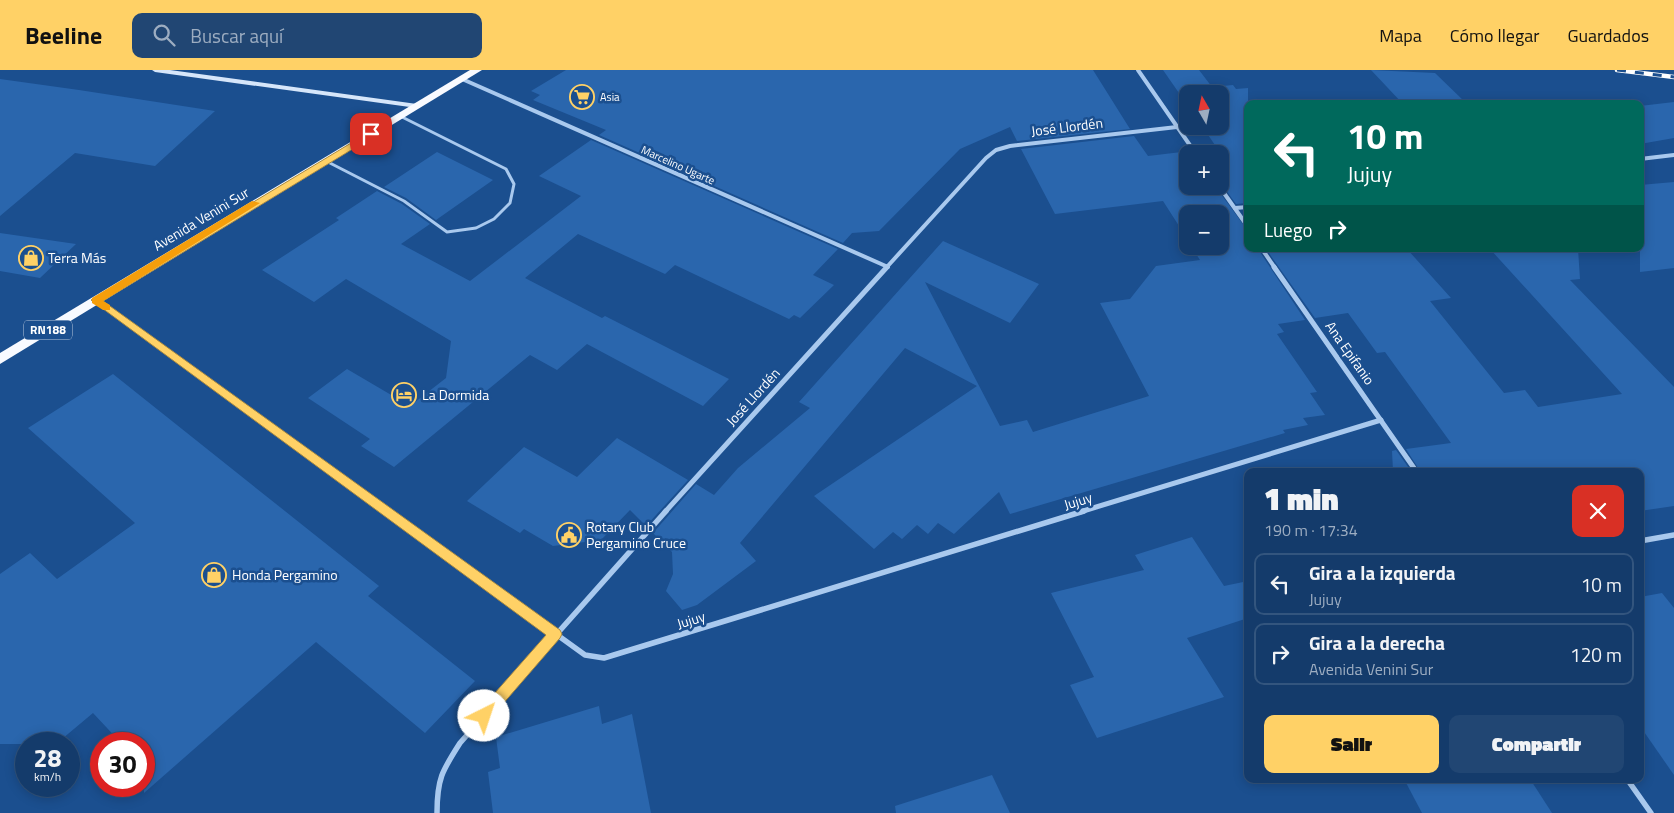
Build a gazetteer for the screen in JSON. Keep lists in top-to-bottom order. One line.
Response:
{"streets":{"highway":["Avenida Venini Sur","RN188"],"street":["José Llordén","Marcelino Ugarte","Ana Epifanio","Jujuy"]},"crossings":[["José Llordén","Marcelino Ugarte"],["José Llordén","Jujuy"],["Marcelino Ugarte","RN188"],["Avenida Venini Sur","RN188"],["Avenida Venini Sur","Jujuy"],["Ana Epifanio","Jujuy"]],"places":{"supermarket":["Asia"],"shop":["Terra Más","Honda Pergamino"],"hotel":["La Dormida"],"public building":["Rotary Club Pergamino Cruce"]},"north":"top","page":{"header":"Beeline","search":"Buscar aquí","nav":["Mapa","Cómo llegar","Guardados"],"map_buttons":["+","−"],"turn":["10 m","Jujuy"],"then":"Luego","heading":["1 min","190 m · 17:34"],"list":[{"name":"Gira a la izquierda","note":"Jujuy","value":"10 m"},{"name":"Gira a la derecha","note":"Avenida Venini Sur","value":"120 m"}],"buttons":["Salir","Compartir"],"speed":"28 km/h","limit":"30"}}
